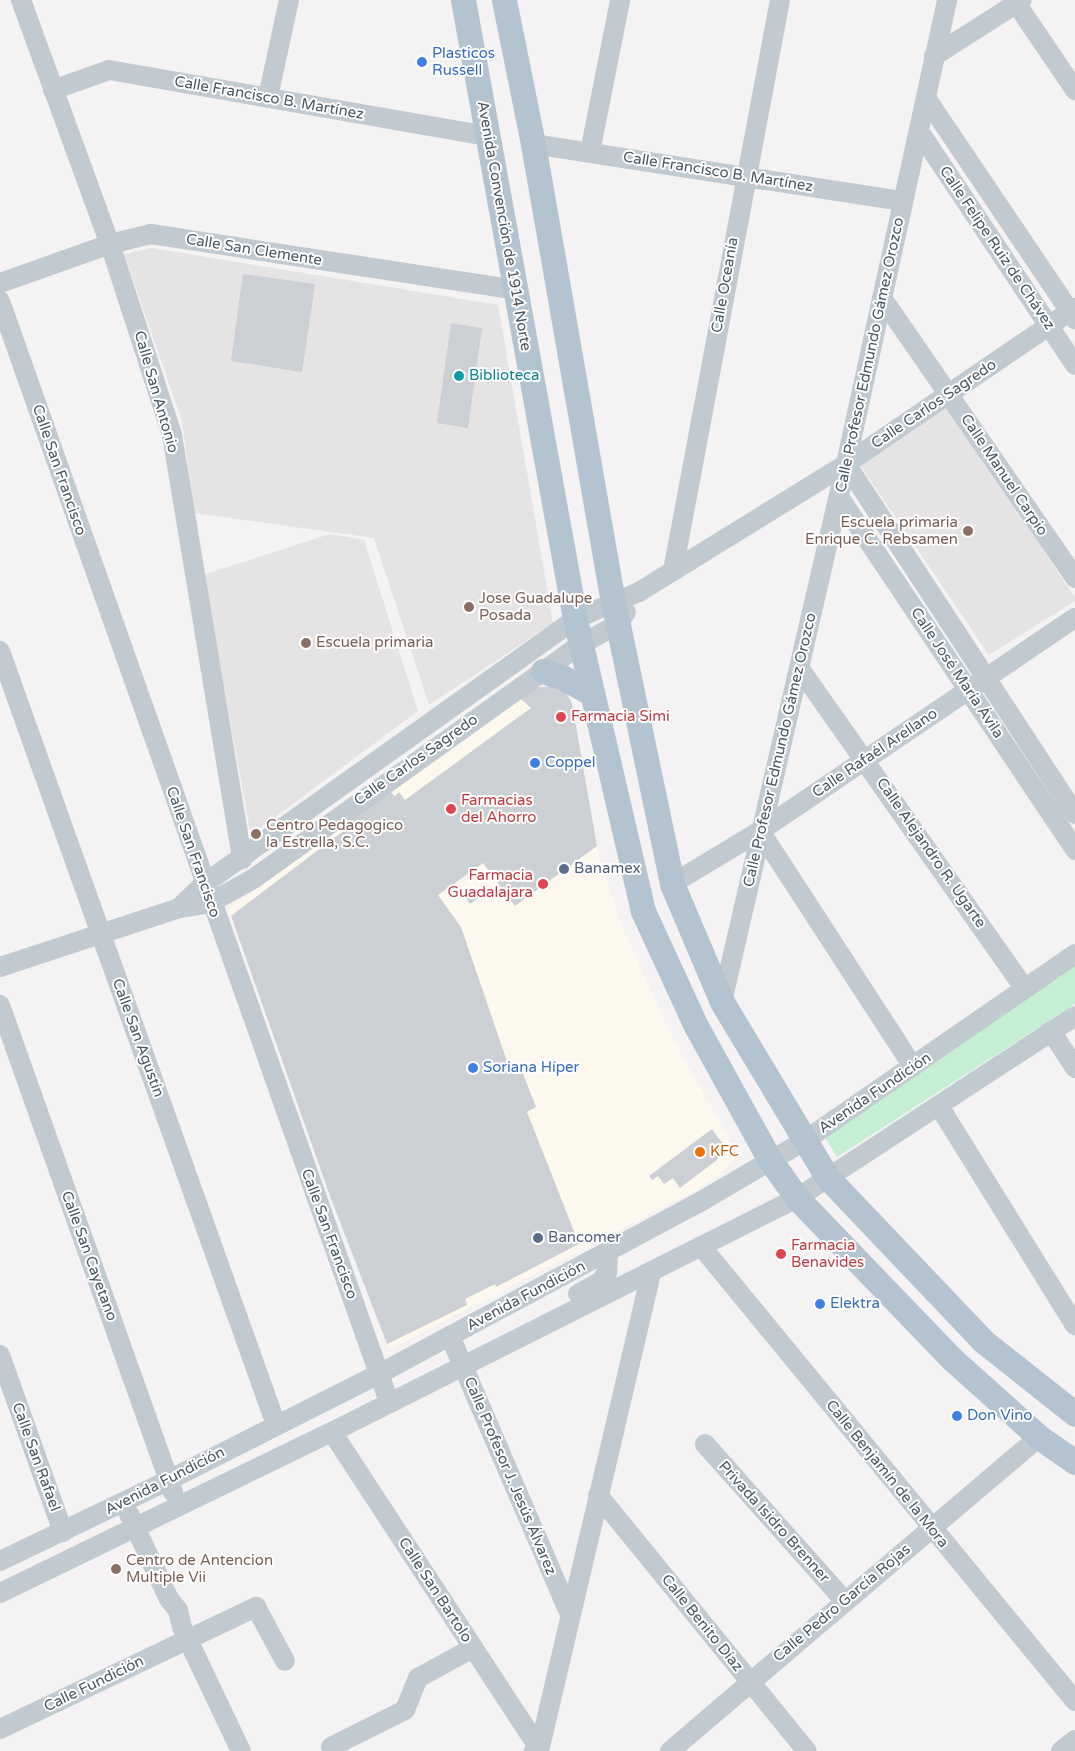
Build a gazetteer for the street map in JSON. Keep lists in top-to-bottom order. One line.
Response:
{"streets":{"main road":["Avenida Convención de 1914 Norte"],"street":["Calle Francisco B. Martínez","Calle Felipe Ruiz de Chávez","Calle San Clemente","Calle Oceanía","Calle Profesor Edmundo Gámez Orozco","Calle San Antonio","Calle Carlos Sagredo","Calle San Francisco","Calle Manuel Carpio","Calle José María Ávila","Calle Rafaél Arellano","Calle Alejandro R. Ugarte","Calle San Agustín","Avenida Fundición","Calle San Cayetano","Calle San Rafael","Calle Benjamín de la Mora","Calle Profesor J. Jesús Álvarez","Privada Isidro Brenner","Calle San Bartolo","Calle Pedro García Rojas","Calle Benito Díaz","Calle Fundición"]},"crossings":[["Calle Francisco B. Martínez","Avenida Convención de 1914 Norte"],["Calle Francisco B. Martínez","Calle Oceanía"],["Calle Francisco B. Martínez","Calle Profesor Edmundo Gámez Orozco"],["Calle Francisco B. Martínez","Calle San Antonio"],["Avenida Convención de 1914 Norte","Calle San Clemente"],["Avenida Convención de 1914 Norte","Calle Carlos Sagredo"],["Avenida Convención de 1914 Norte","Avenida Fundición"],["Avenida Convención de 1914 Norte","Calle Pedro García Rojas"],["Calle Felipe Ruiz de Chávez","Calle Profesor Edmundo Gámez Orozco"],["Calle Felipe Ruiz de Chávez","Calle Carlos Sagredo"],["Calle San Clemente","Calle San Antonio"],["Calle Oceanía","Calle Carlos Sagredo"],["Calle Profesor Edmundo Gámez Orozco","Calle Carlos Sagredo"],["Calle Profesor Edmundo Gámez Orozco","Calle Manuel Carpio"],["Calle Profesor Edmundo Gámez Orozco","Calle José María Ávila"],["Calle Profesor Edmundo Gámez Orozco","Calle Rafaél Arellano"],["Calle Profesor Edmundo Gámez Orozco","Calle Alejandro R. Ugarte"],["Calle San Antonio","Calle Carlos Sagredo"],["Calle Carlos Sagredo","Calle San Francisco"],["Calle Carlos Sagredo","Calle Manuel Carpio"],["Calle Carlos Sagredo","Calle José María Ávila"],["Calle Carlos Sagredo","Calle San Agustín"],["Calle San Francisco","Avenida Fundición"],["Calle José María Ávila","Calle Rafaél Arellano"],["Calle Rafaél Arellano","Calle Alejandro R. Ugarte"],["Calle Alejandro R. Ugarte","Avenida Fundición"],["Calle San Agustín","Avenida Fundición"],["Avenida Fundición","Calle San Cayetano"],["Avenida Fundición","Calle San Rafael"],["Avenida Fundición","Calle Benjamín de la Mora"],["Avenida Fundición","Calle Profesor J. Jesús Álvarez"],["Avenida Fundición","Calle San Bartolo"],["Calle Benjamín de la Mora","Calle Pedro García Rojas"],["Privada Isidro Brenner","Calle Pedro García Rojas"],["Calle Pedro García Rojas","Calle Benito Díaz"]],"places":["Plasticos Russell","Biblioteca","Escuela primaria Enrique C. Rebsamen","Jose Guadalupe Posada","Escuela primaria","Farmacia Simi","Coppel","Farmacias del Ahorro","Centro Pedagogico la Estrella, S.C.","Banamex","Farmacia Guadalajara","Soriana Híper","KFC","Bancomer","Farmacia Benavides","Elektra","Don Vino","Centro de Antencion Multiple Vii"]}
